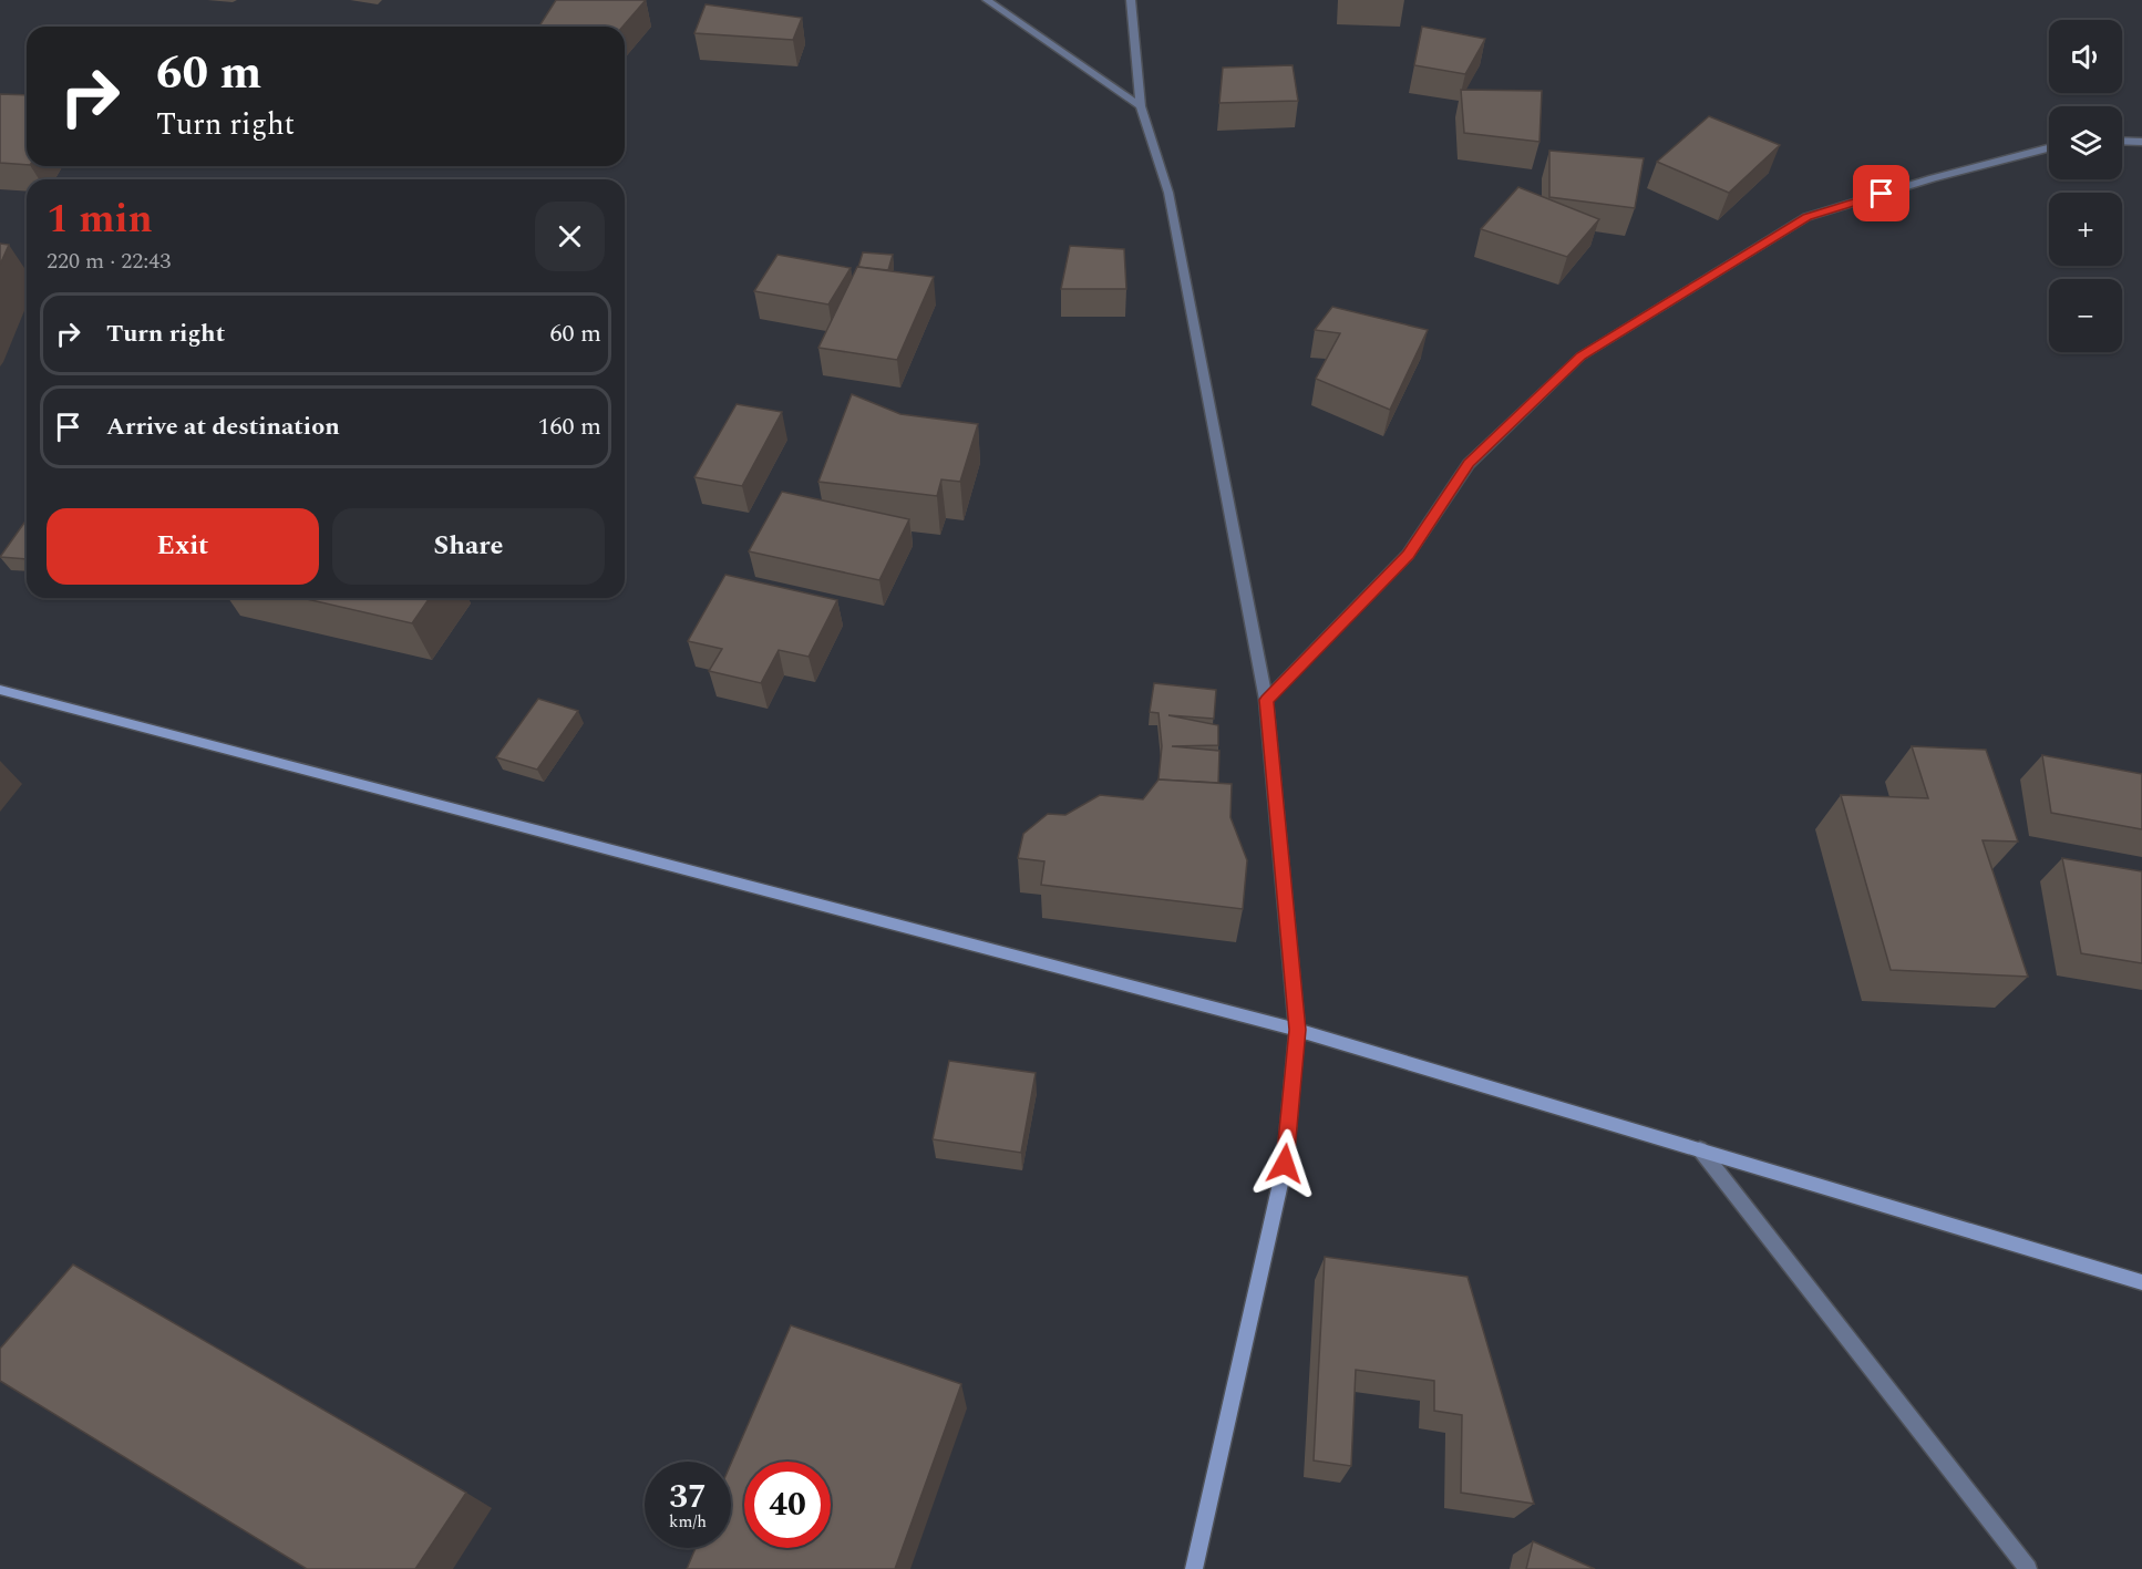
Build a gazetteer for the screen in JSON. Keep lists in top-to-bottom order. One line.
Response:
{"page":{"map_buttons":["+","−"],"turn":["60 m","Turn right"],"heading":["1 min","220 m · 22:43"],"list":[{"name":"Turn right","value":"60 m"},{"name":"Arrive at destination","value":"160 m"}],"buttons":["Exit","Share"],"speed":"37 km/h","limit":"40"}}
